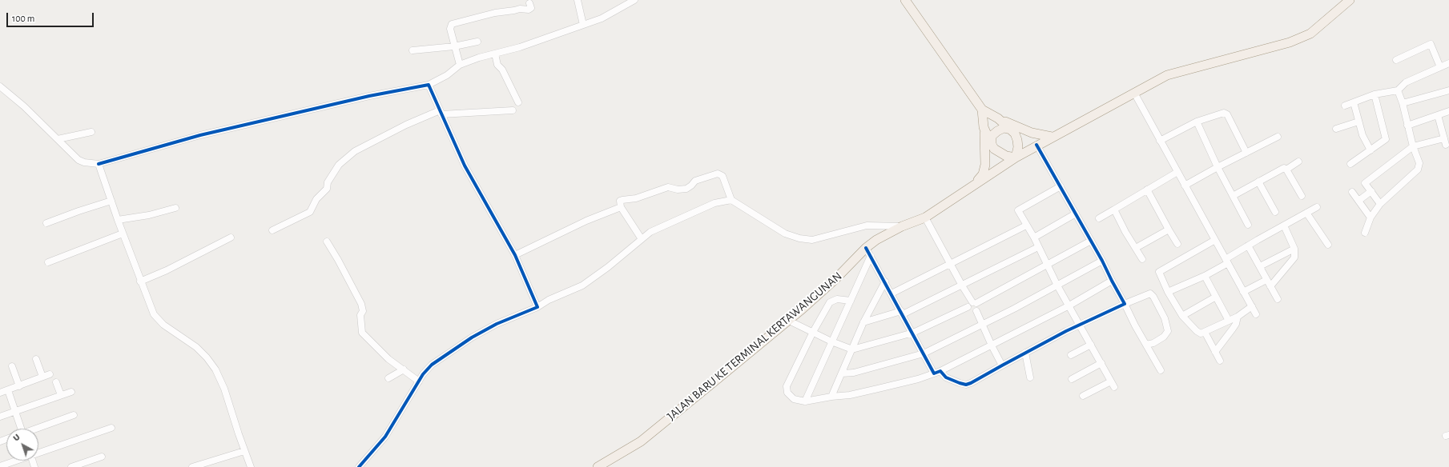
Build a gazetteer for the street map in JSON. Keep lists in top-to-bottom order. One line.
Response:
{"streets":{"main road":["JALAN BARU KE TERMINAL KERTAWANGUNAN"]},"scale_bar":"100 m","north":"top left"}
